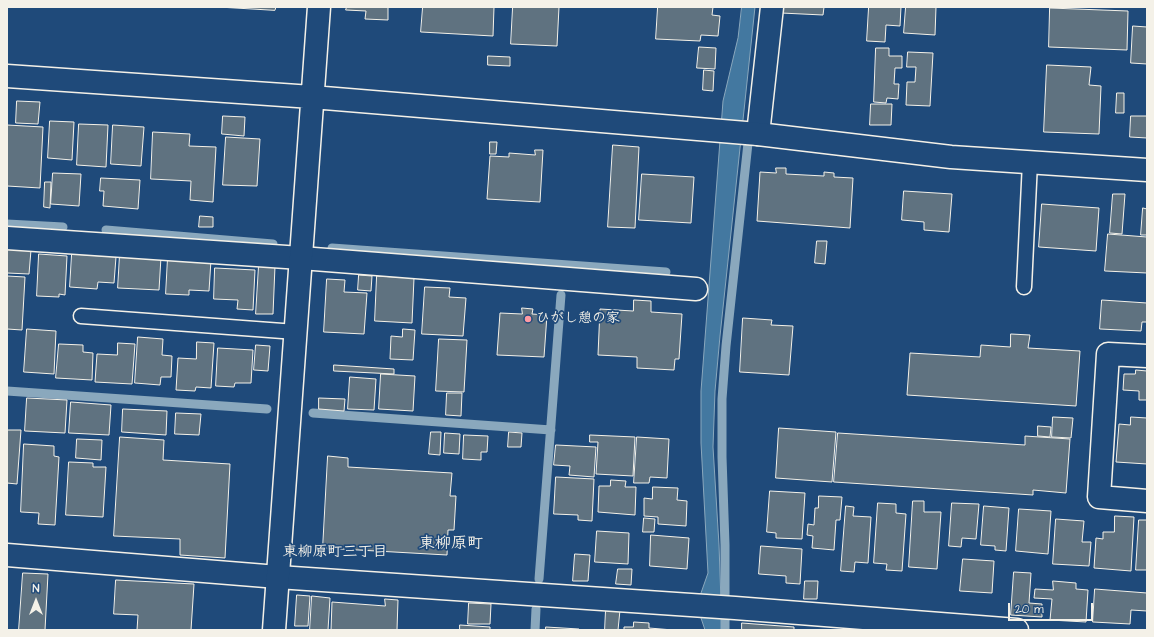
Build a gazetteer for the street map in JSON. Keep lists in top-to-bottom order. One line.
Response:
{"districts":["東柳原町","東柳原町三丁目"],"places":["ひがし憩の家"],"scale_bar":"20 m","north":"top"}
